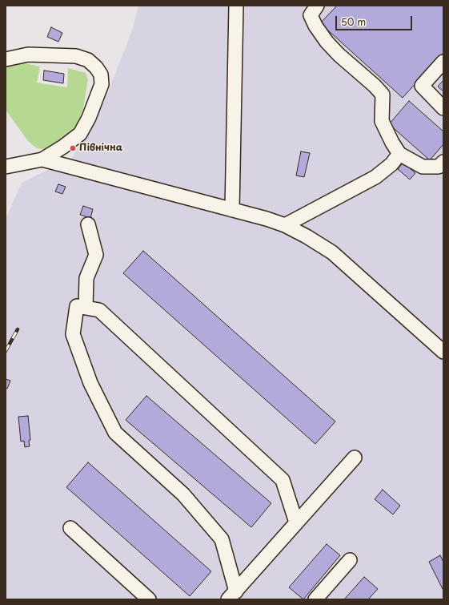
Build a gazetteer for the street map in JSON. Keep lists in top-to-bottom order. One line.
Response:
{"places":["Північна"],"scale_bar":"50 m"}
